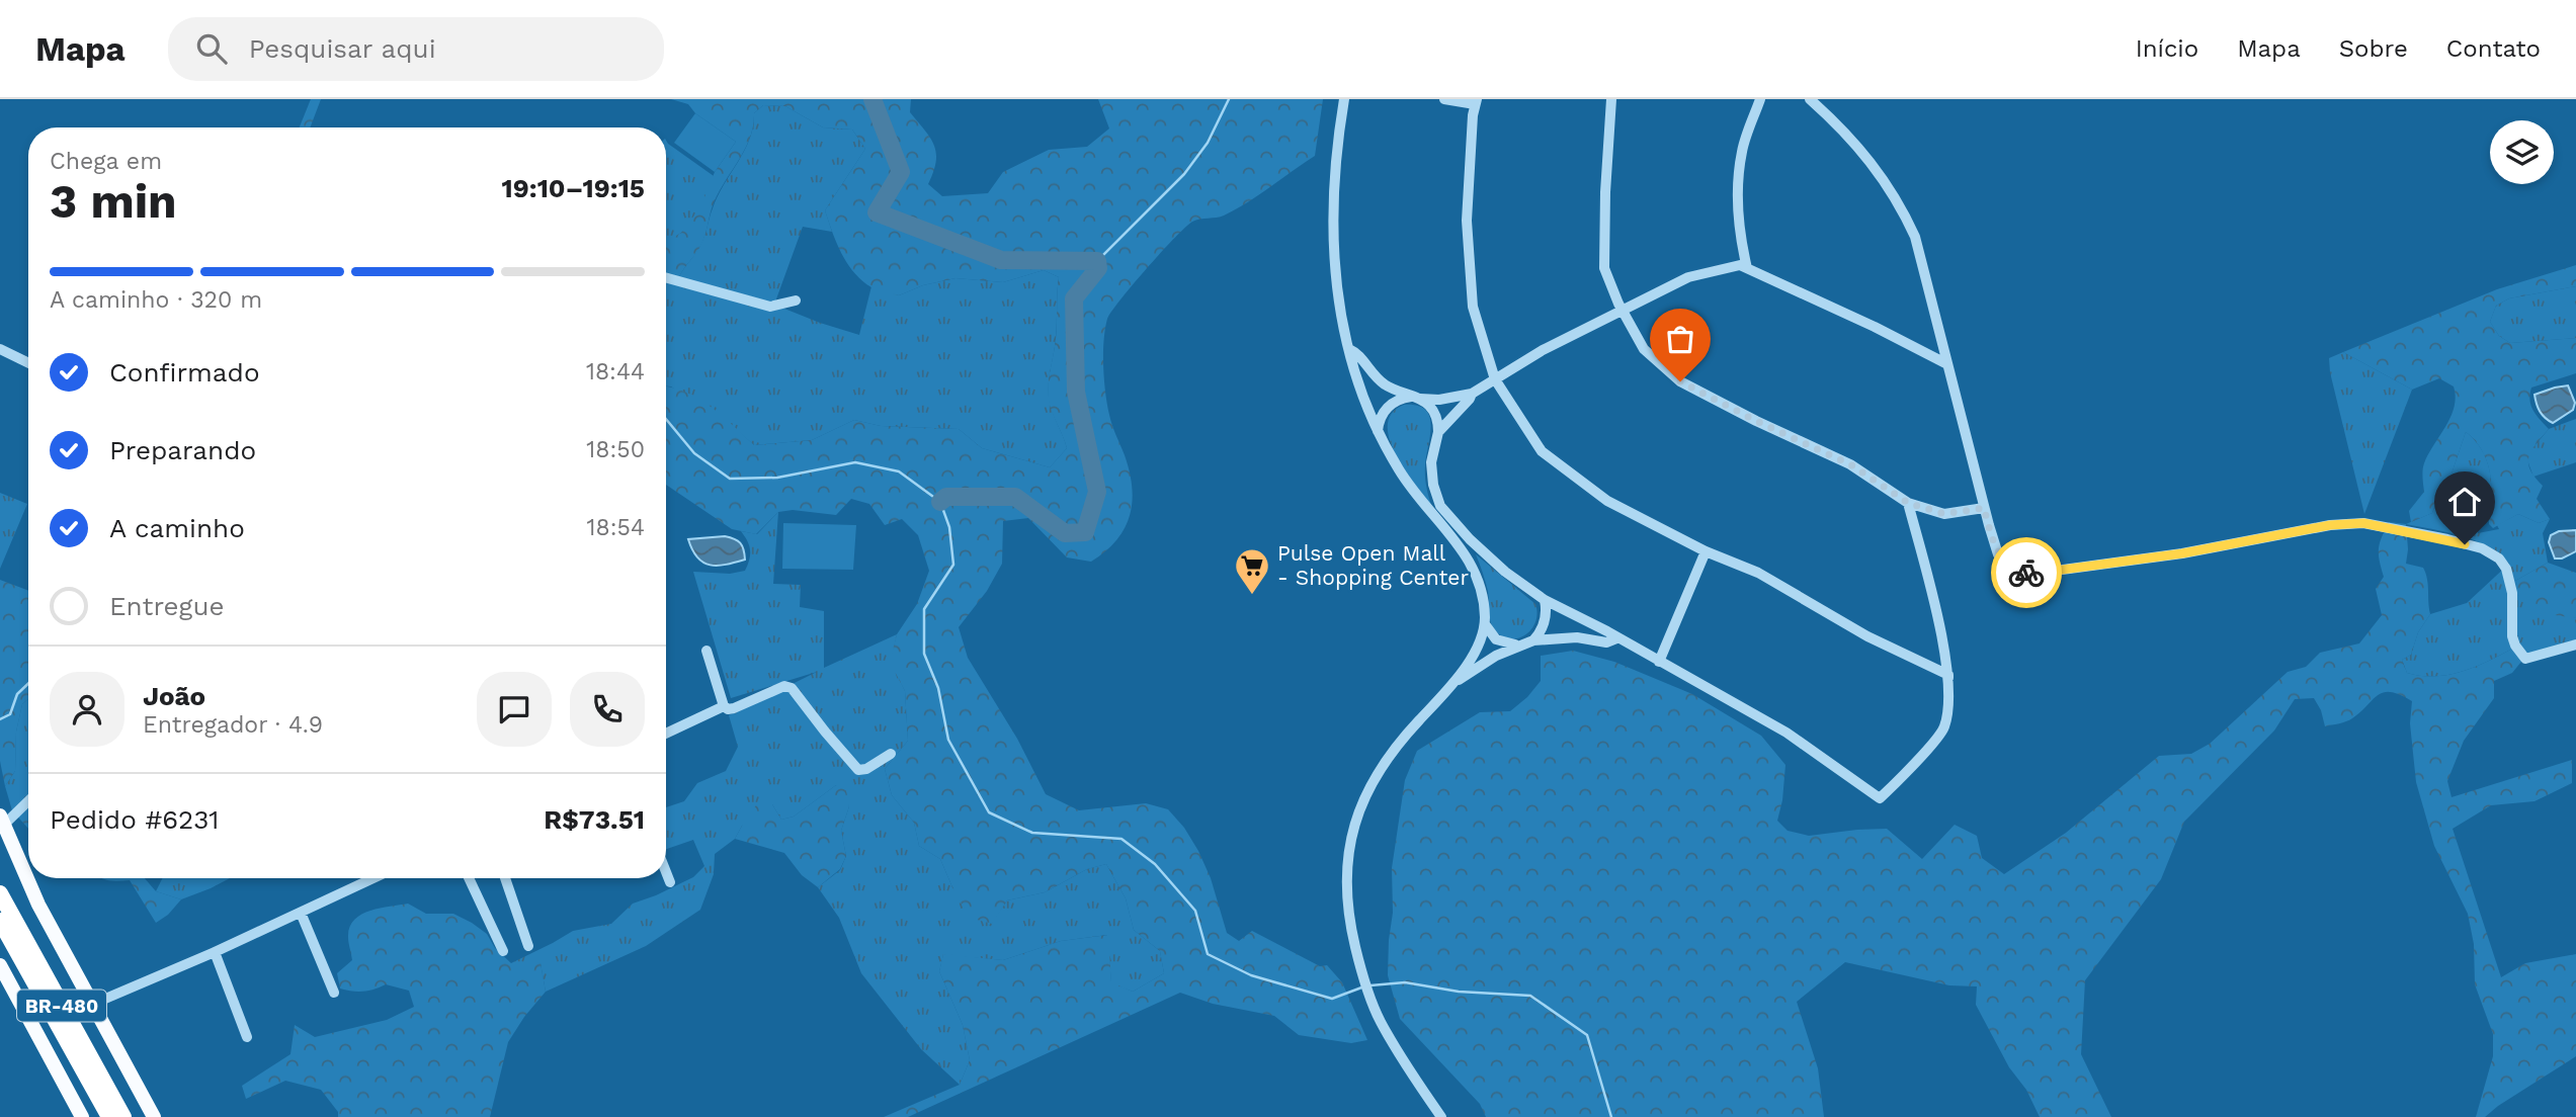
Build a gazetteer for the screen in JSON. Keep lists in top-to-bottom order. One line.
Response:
{"streets":{"highway":["BR-480"]},"places":{"supermarket":["Pulse Open Mall - Shopping Center"]},"page":{"header":"Mapa","search":"Pesquisar aqui","nav":["Início","Mapa","Sobre","Contato"],"heading":["3 min","Chega em","19:10–19:15"],"panel":["João","Entregador · 4.9","Pedido #6231","R$73.51"],"bar":"A caminho · 320 m","list":[["Confirmado","18:44"],["Preparando","18:50"],["A caminho","18:54"],"Entregue"]}}
